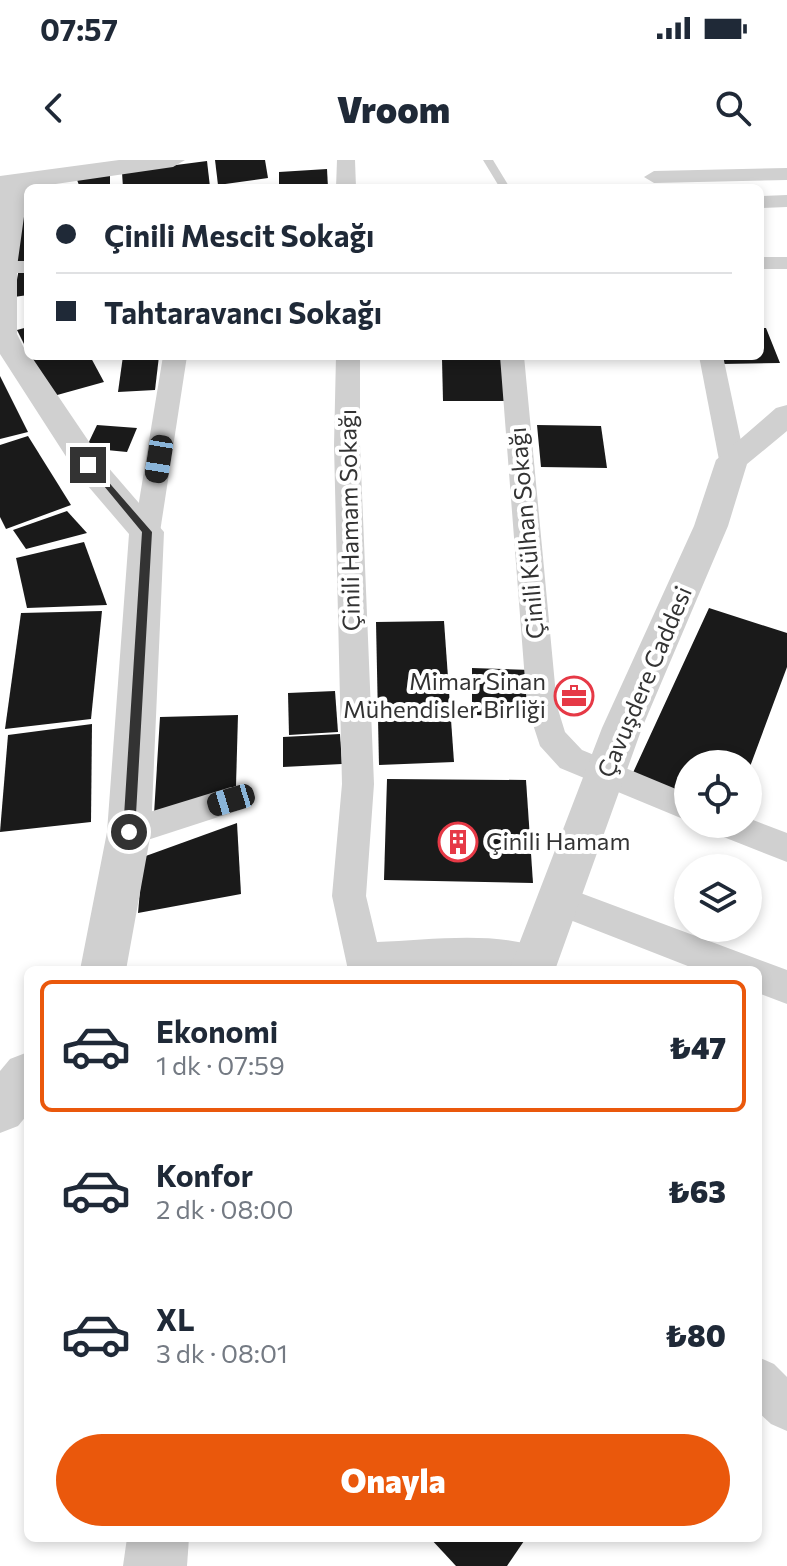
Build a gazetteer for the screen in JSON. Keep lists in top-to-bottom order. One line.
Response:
{"streets":{"street":["Çinili Hamam Sokağı","Çinili Külhan Sokağı","Çavuşdere Caddesi"]},"crossings":[["Çinili Külhan Sokağı","Çavuşdere Caddesi"]],"places":{"office":["Mimar Sinan Mühendisler Birliği"],"building":["Çinili Hamam"]},"page":{"status":"07:57","header":"Vroom","banner":["Çinili Mescit Sokağı","Tahtaravancı Sokağı"],"list":[{"name":"Ekonomi","note":"1 dk · 07:59","value":"₺47"},{"name":"Konfor","note":"2 dk · 08:00","value":"₺63"},{"name":"XL","note":"3 dk · 08:01","value":"₺80"}],"buttons":"Onayla"}}
